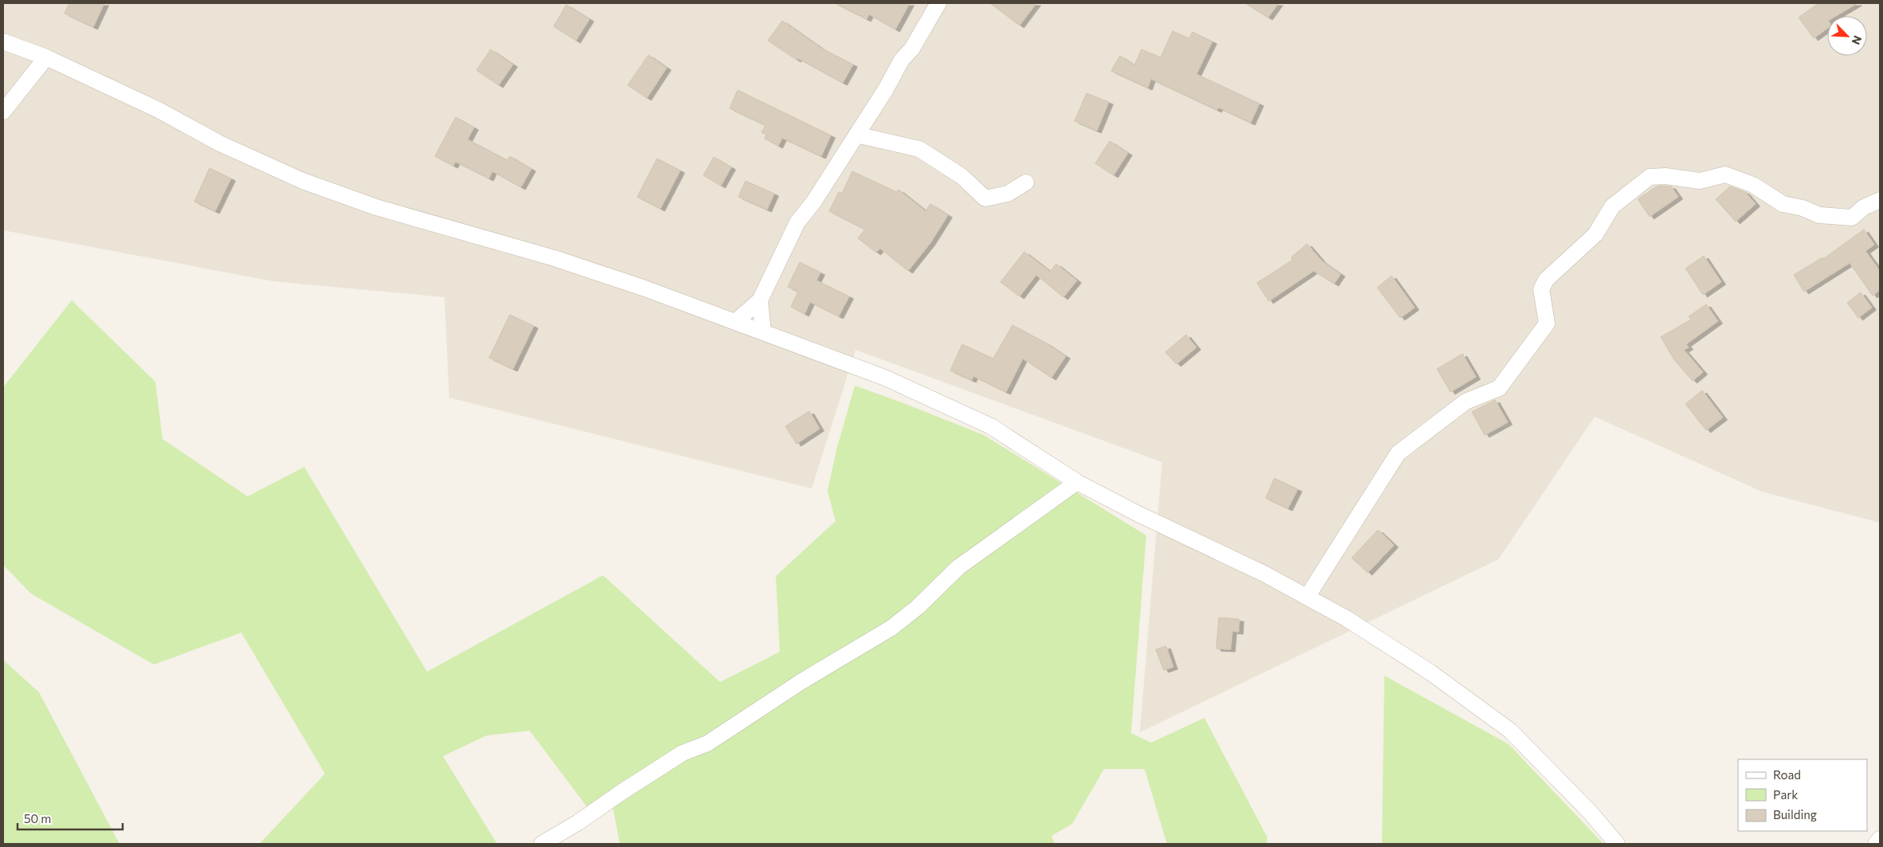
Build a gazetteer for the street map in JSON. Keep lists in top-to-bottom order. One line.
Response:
{"legend":["Road","Park","Building"],"scale_bar":"50 m","north":"bottom right"}
